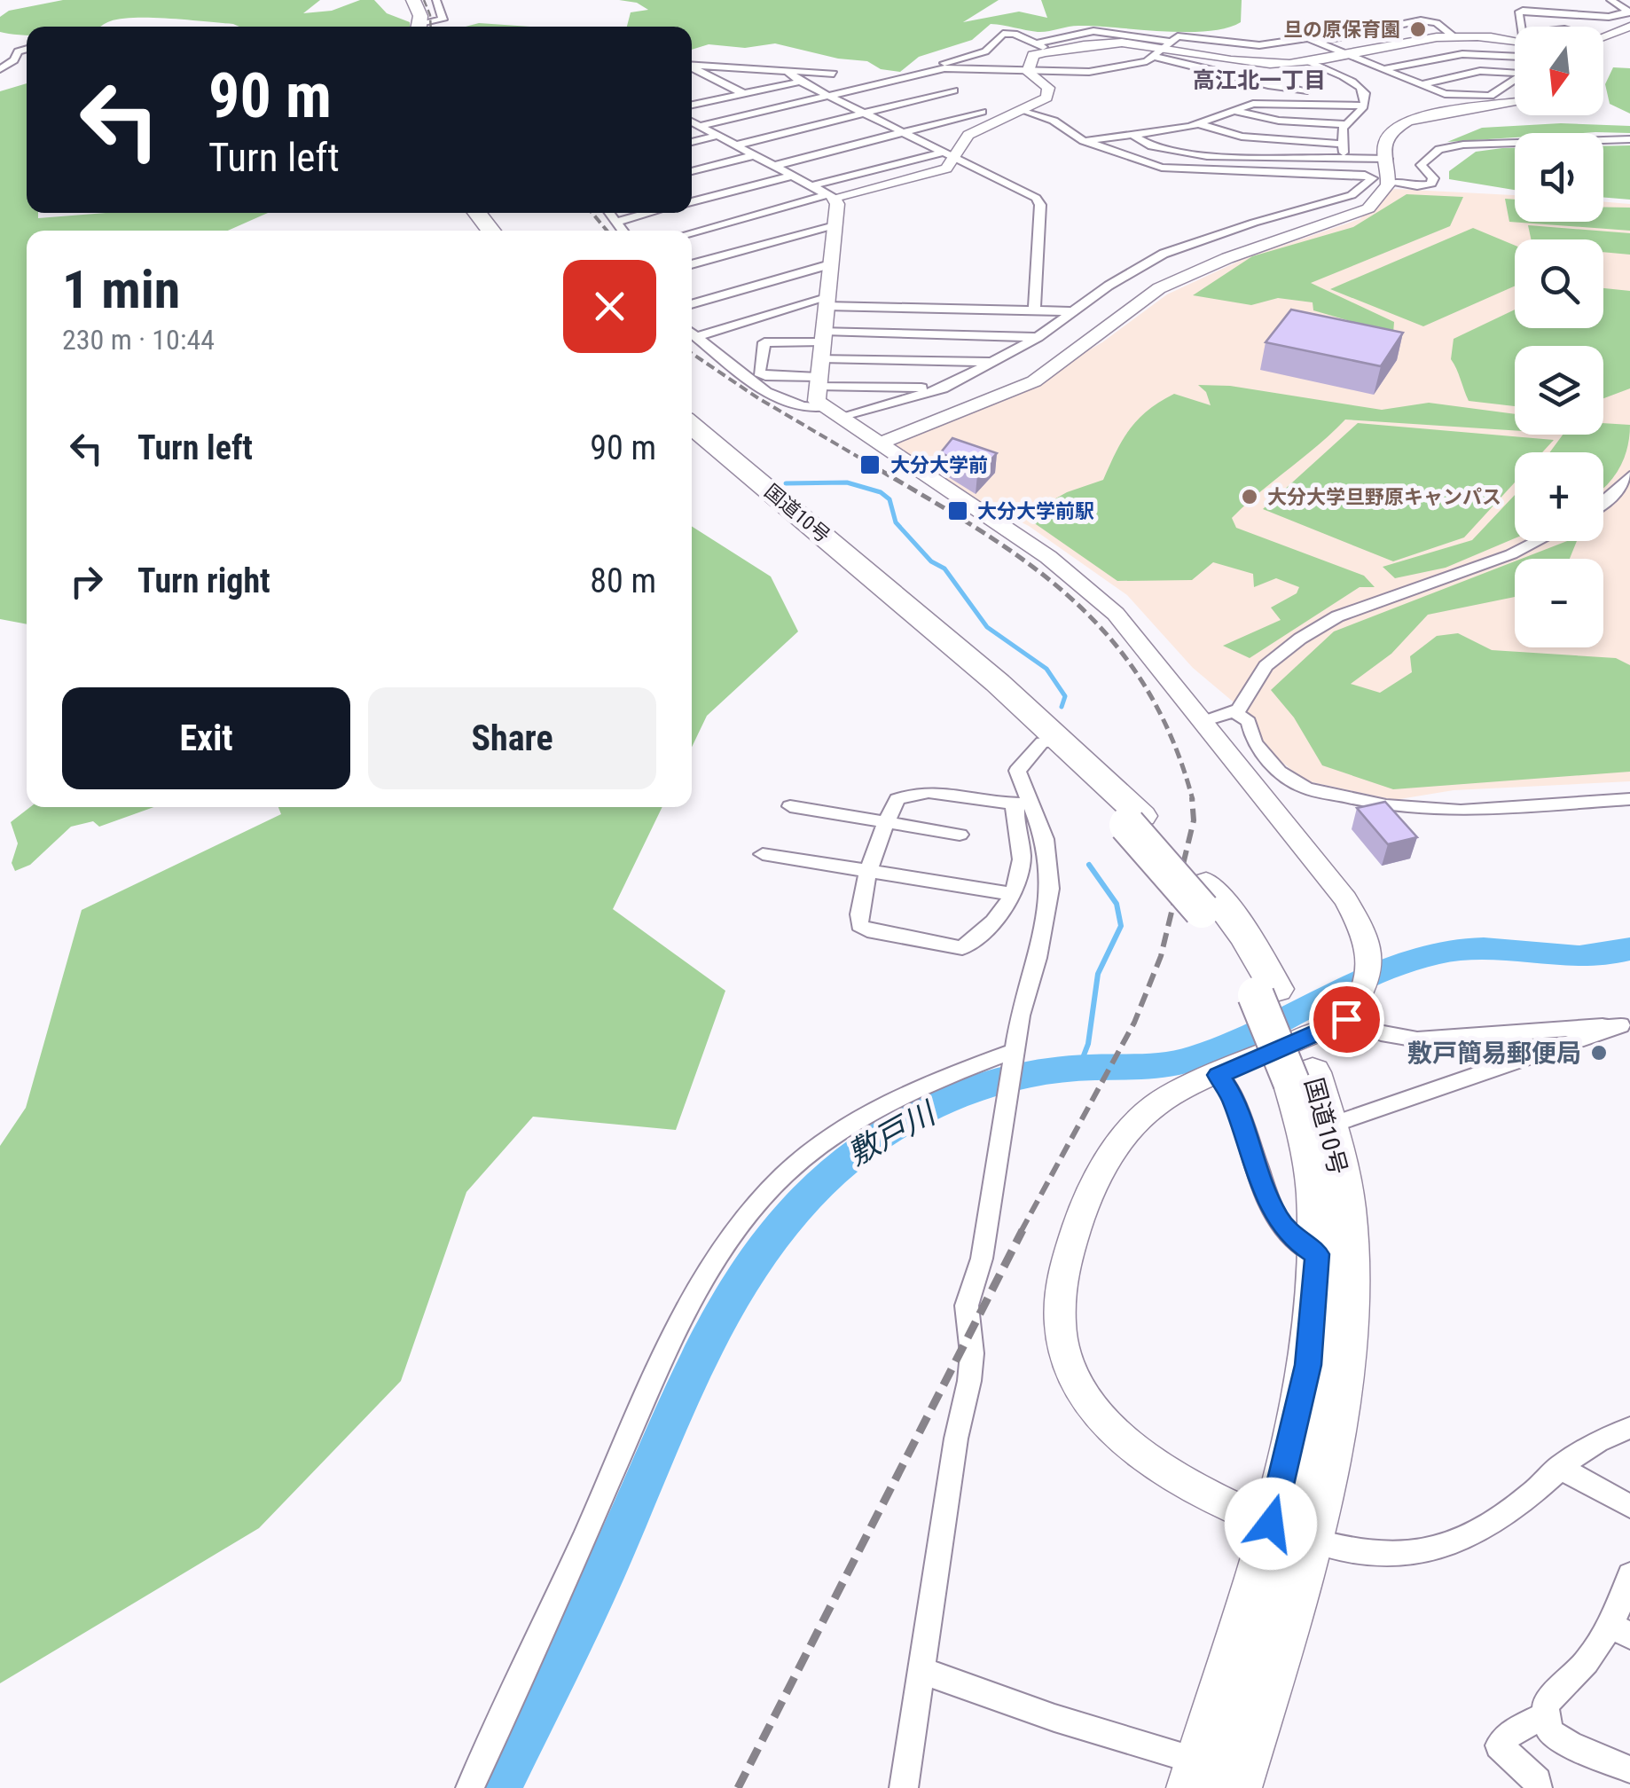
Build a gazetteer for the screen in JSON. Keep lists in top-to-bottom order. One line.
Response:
{"streets":{"highway":["国道10号"]},"districts":["高江北一丁目"],"water":["敷戸川"],"places":{"other":["旦の原保育園","大分大学旦野原キャンパス","敷戸簡易郵便局"],"transit":["大分大学前","大分大学前駅"]},"north":"bottom","page":{"map_buttons":["+","−"],"turn":["90 m","Turn left"],"heading":["1 min","230 m · 10:44"],"list":[{"name":"Turn left","value":"90 m"},{"name":"Turn right","value":"80 m"}],"buttons":["Exit","Share"]}}
